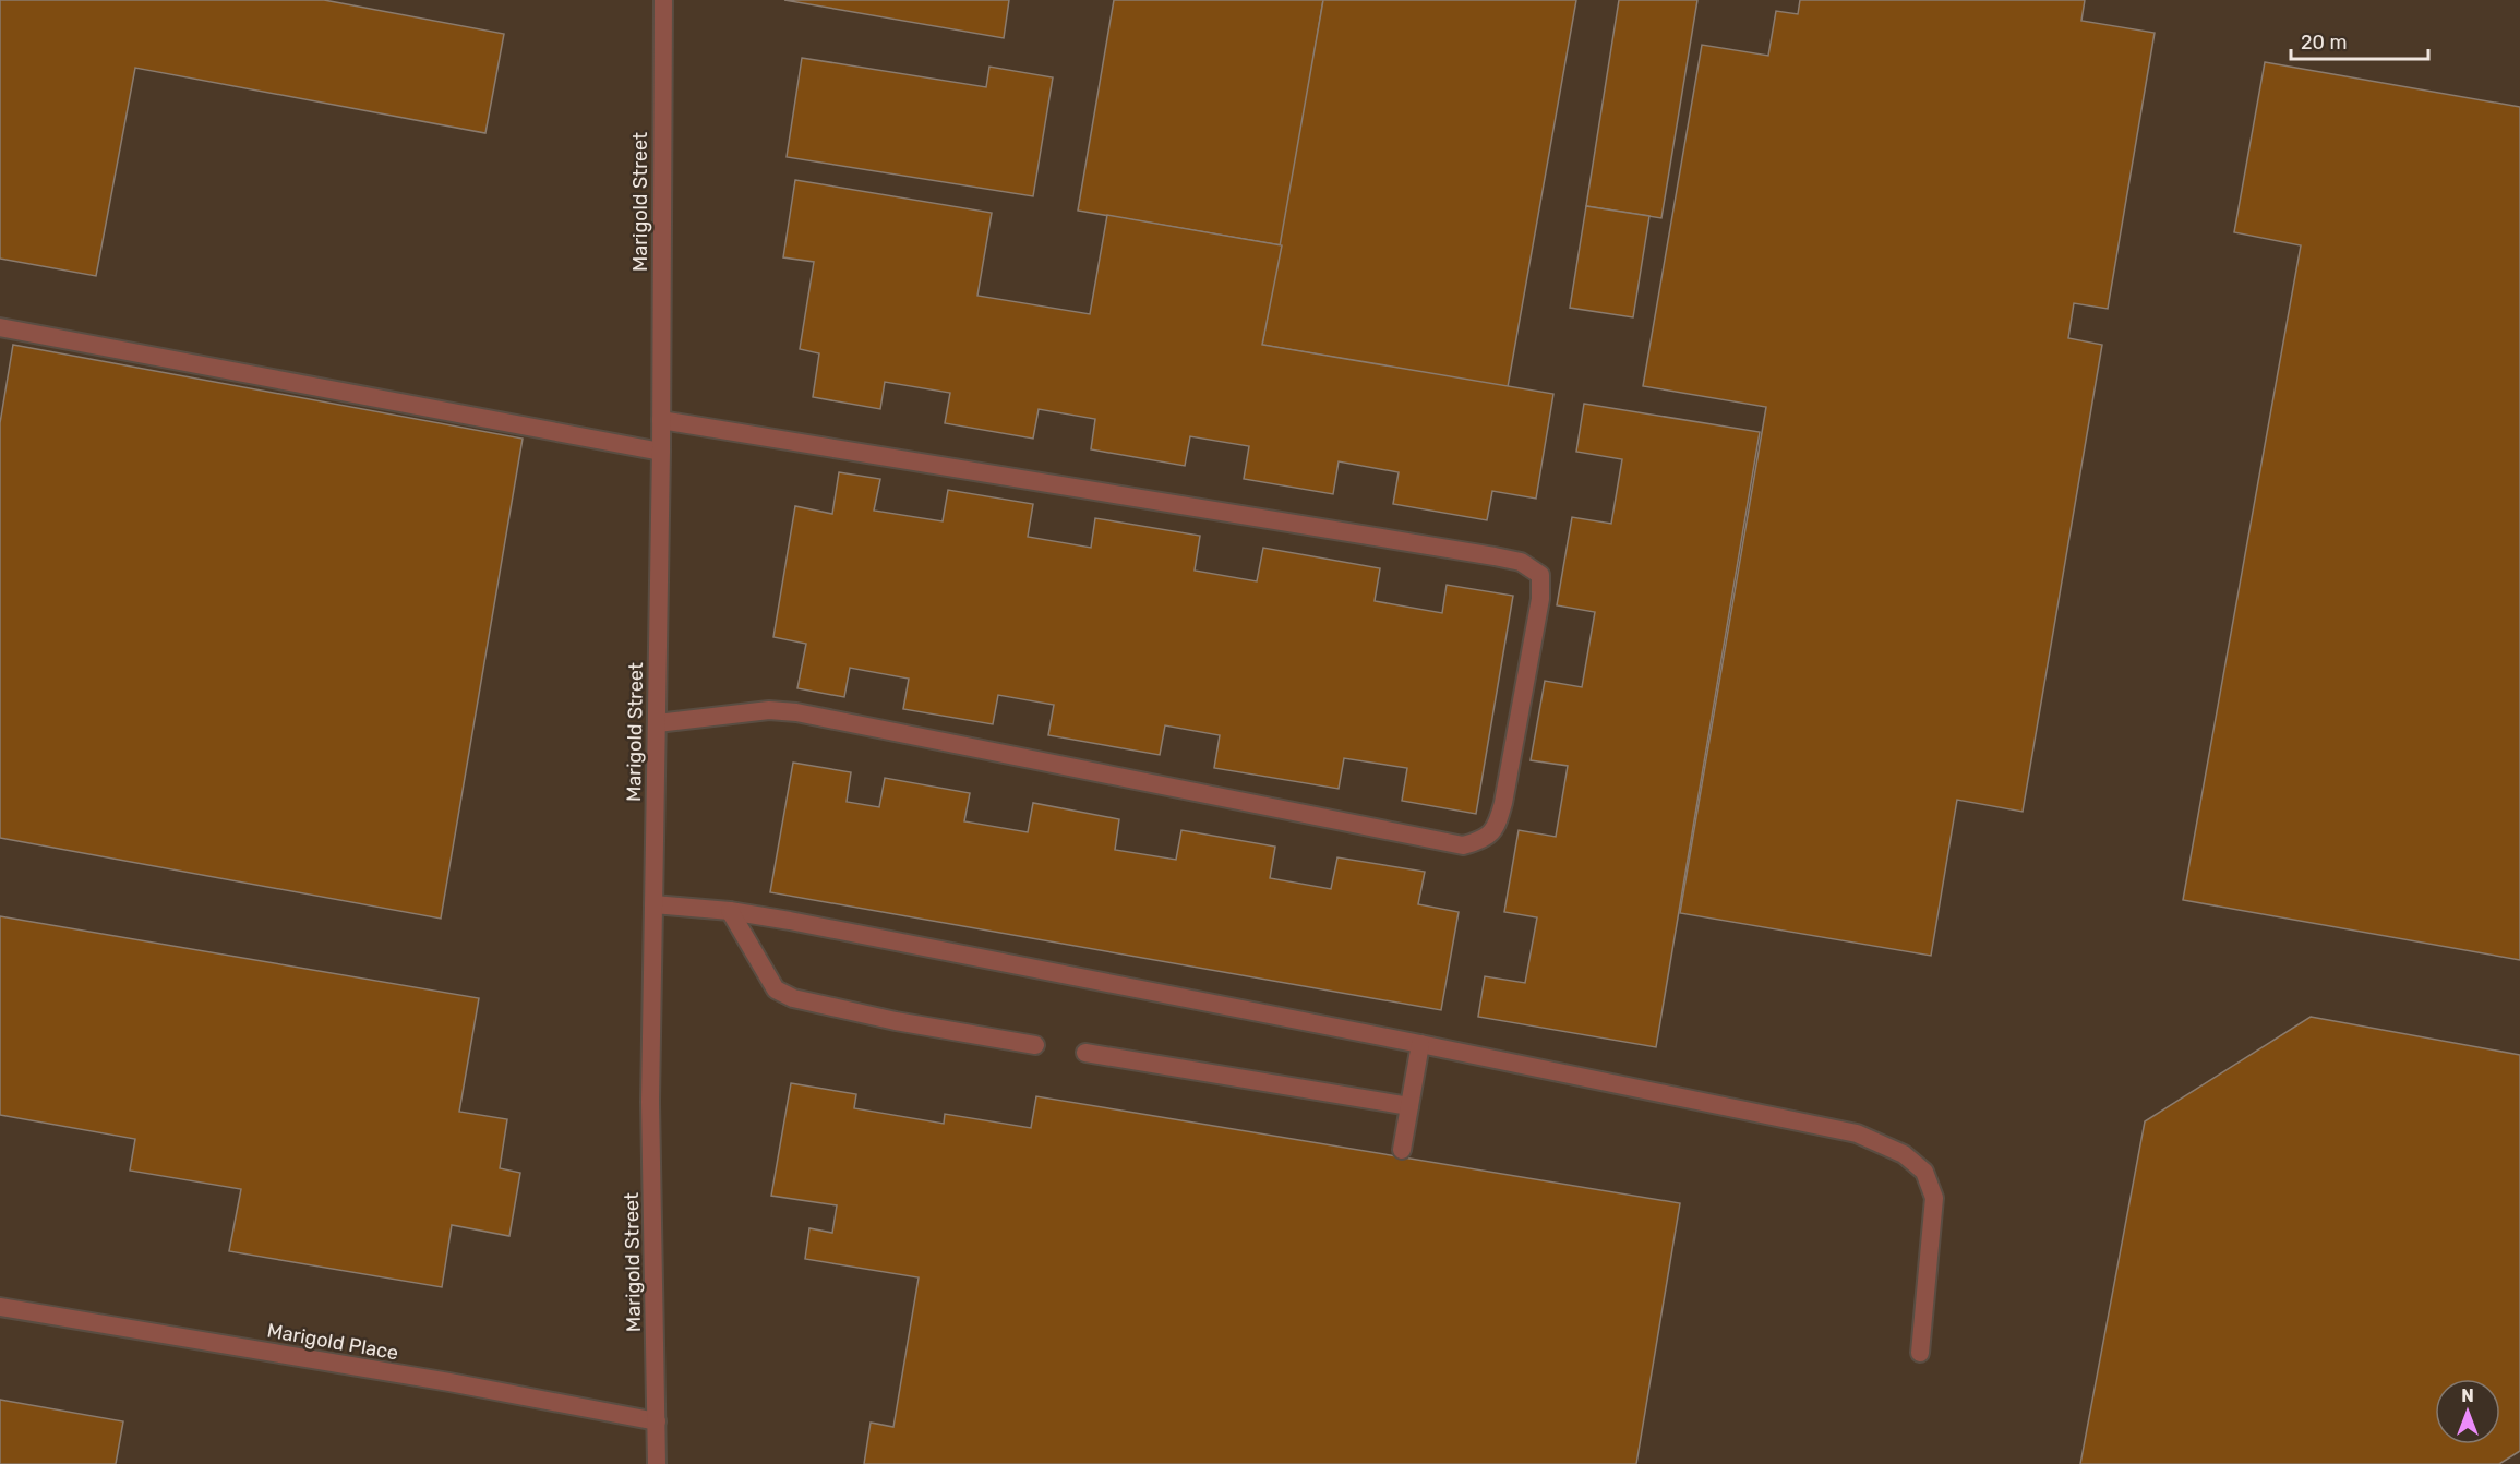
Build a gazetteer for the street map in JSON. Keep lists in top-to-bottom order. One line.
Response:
{"streets":{"street":["Marigold Street","Marigold Place"]},"crossings":[["Marigold Street","Marigold Place"]],"scale_bar":"20 m","north":"top"}
